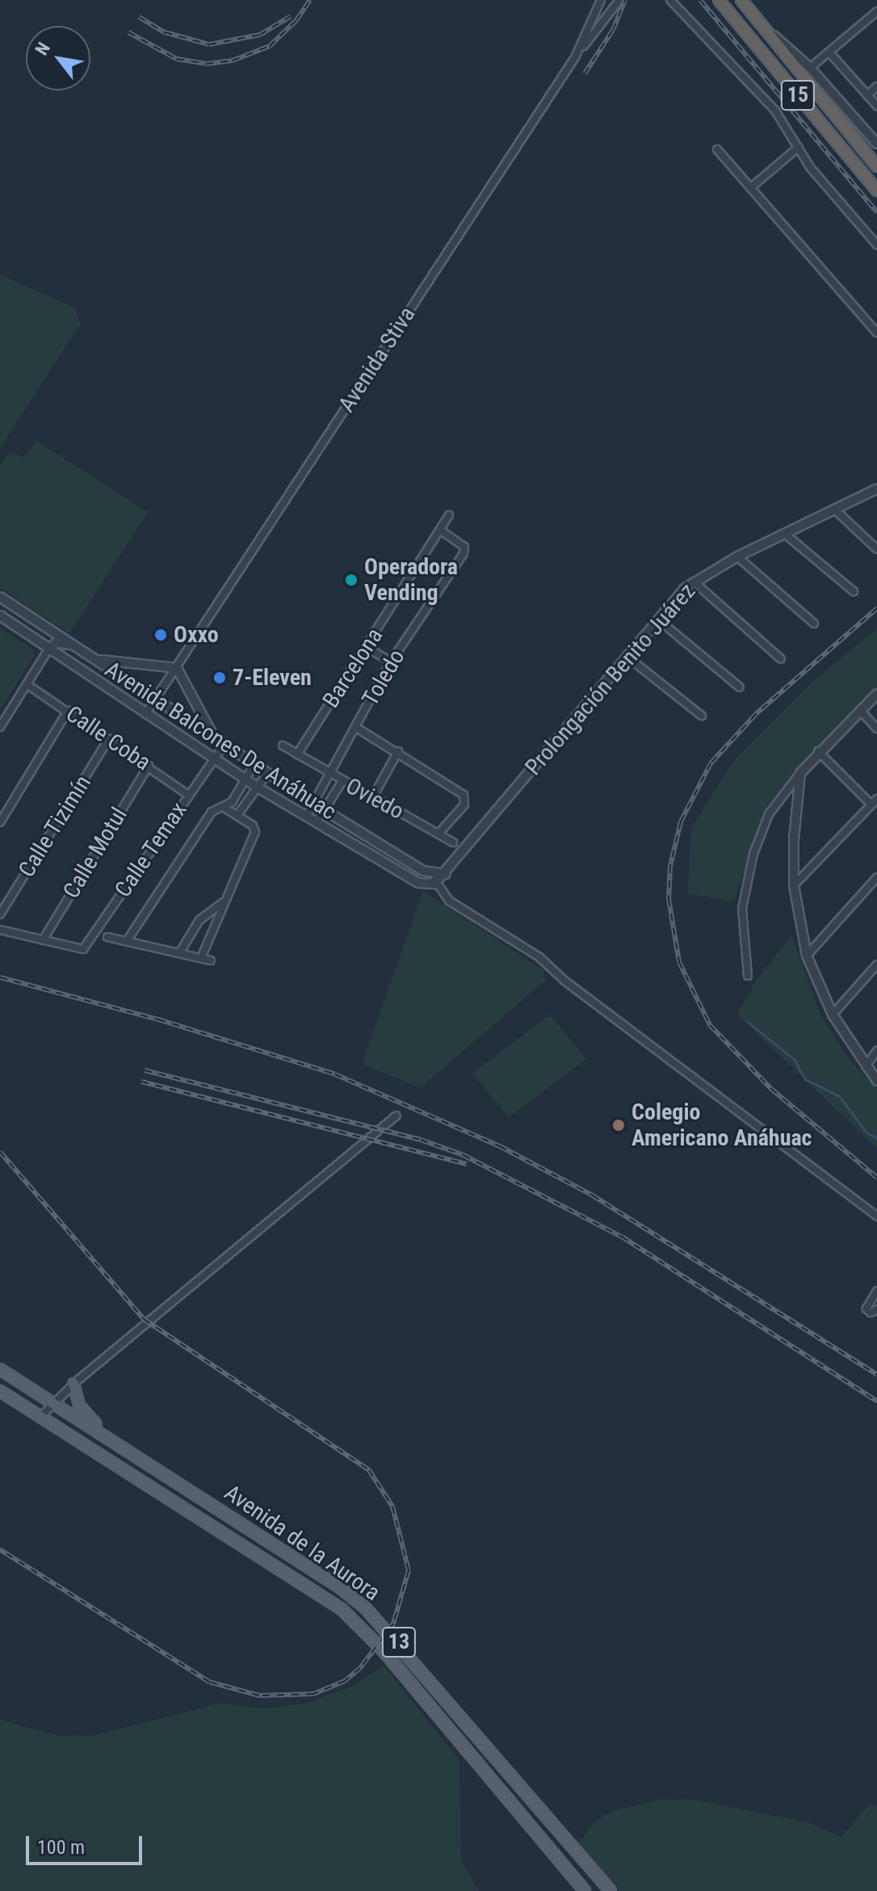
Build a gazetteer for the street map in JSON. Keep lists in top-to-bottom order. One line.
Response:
{"streets":{"highway":["15"],"main road":["Avenida de la Aurora","13"],"street":["Avenida Stiva","Barcelona","Toledo","Prolongación Benito Juárez","Calle Coba","Avenida Balcones De Anáhuac","Oviedo","Calle Tizimín","Calle Temax","Calle Motul"]},"crossings":[["Avenida Stiva","Avenida Balcones De Anáhuac"],["Barcelona","Toledo"],["Barcelona","Oviedo"],["Toledo","Avenida Balcones De Anáhuac"],["Toledo","Oviedo"],["Prolongación Benito Juárez","Avenida Balcones De Anáhuac"],["Calle Coba","Calle Tizimín"],["Calle Coba","Calle Temax"],["Calle Coba","Calle Motul"],["Avenida Balcones De Anáhuac","Calle Temax"],["Calle Temax","Calle Motul"]],"places":["Operadora Vending","Oxxo","7-Eleven","Colegio Americano Anáhuac"],"scale_bar":"100 m","north":"top left"}
